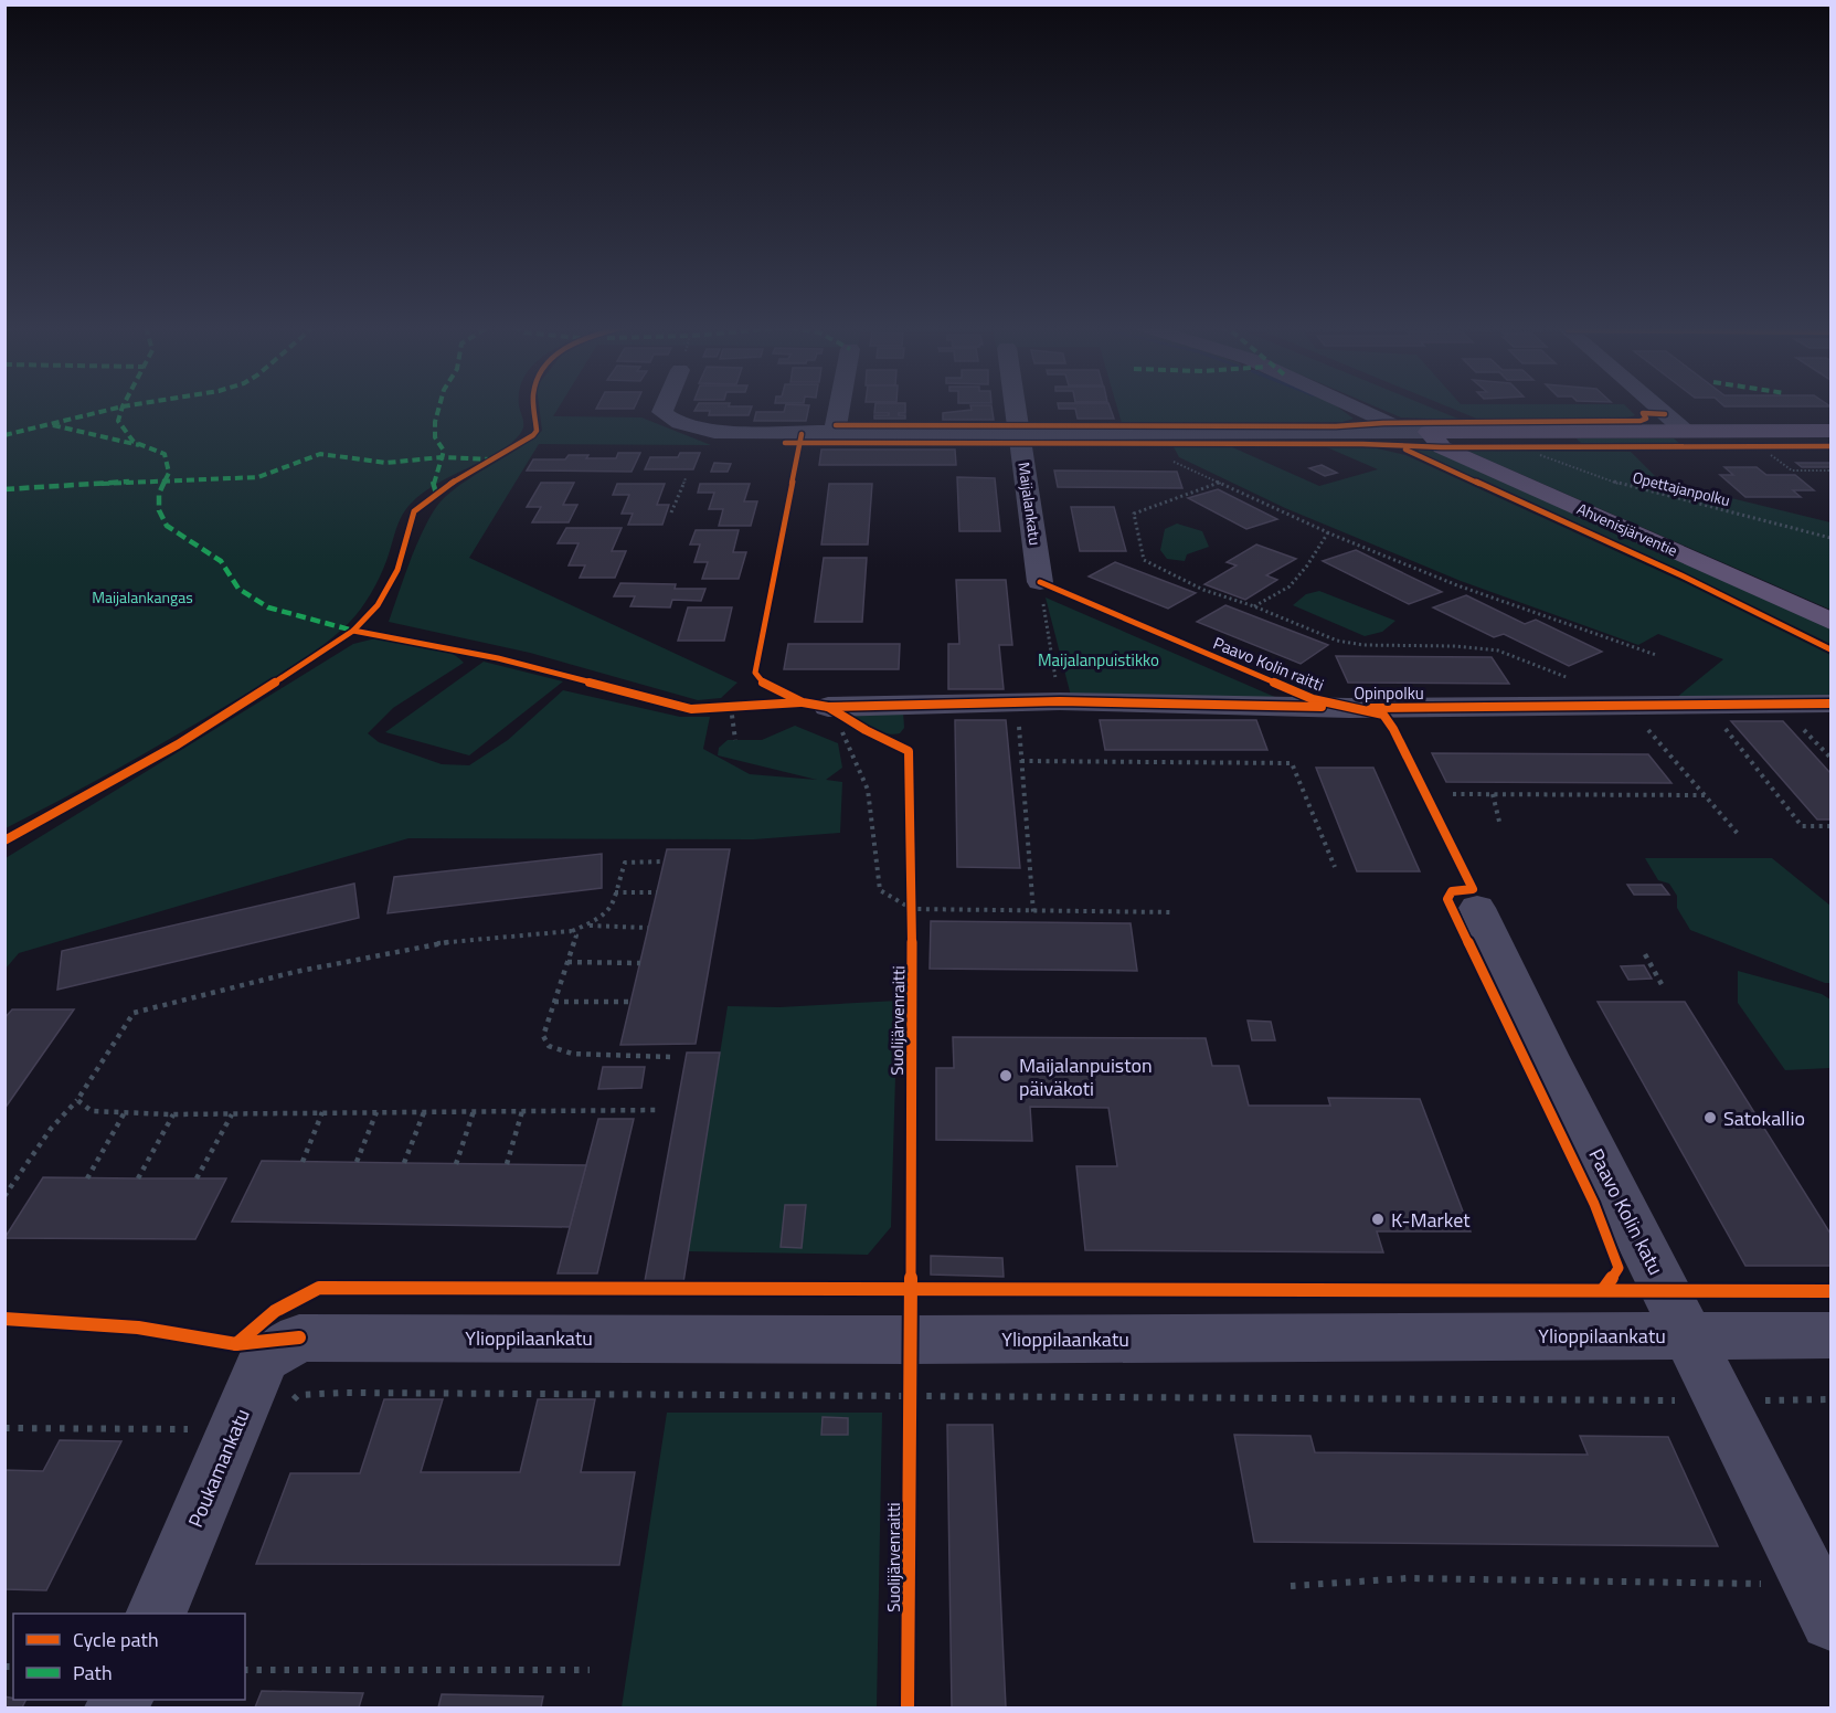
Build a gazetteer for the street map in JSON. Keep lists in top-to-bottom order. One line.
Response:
{"streets":{"main road":["Ahvenisjärventie"],"street":["Maijalankatu","Opinpolku","Paavo Kolin katu","Ylioppilaankatu","Poukamankatu"],"path":["Opettajanpolku"],"cycle path":["Paavo Kolin raitti","Suolijärvenraitti"]},"crossings":[["Paavo Kolin katu","Ylioppilaankatu"],["Ylioppilaankatu","Poukamankatu"]],"parks":["Maijalankangas","Maijalanpuistikko"],"places":["Maijalanpuiston päiväkoti","Satokallio","K-Market"],"legend":["Cycle path","Path"]}
